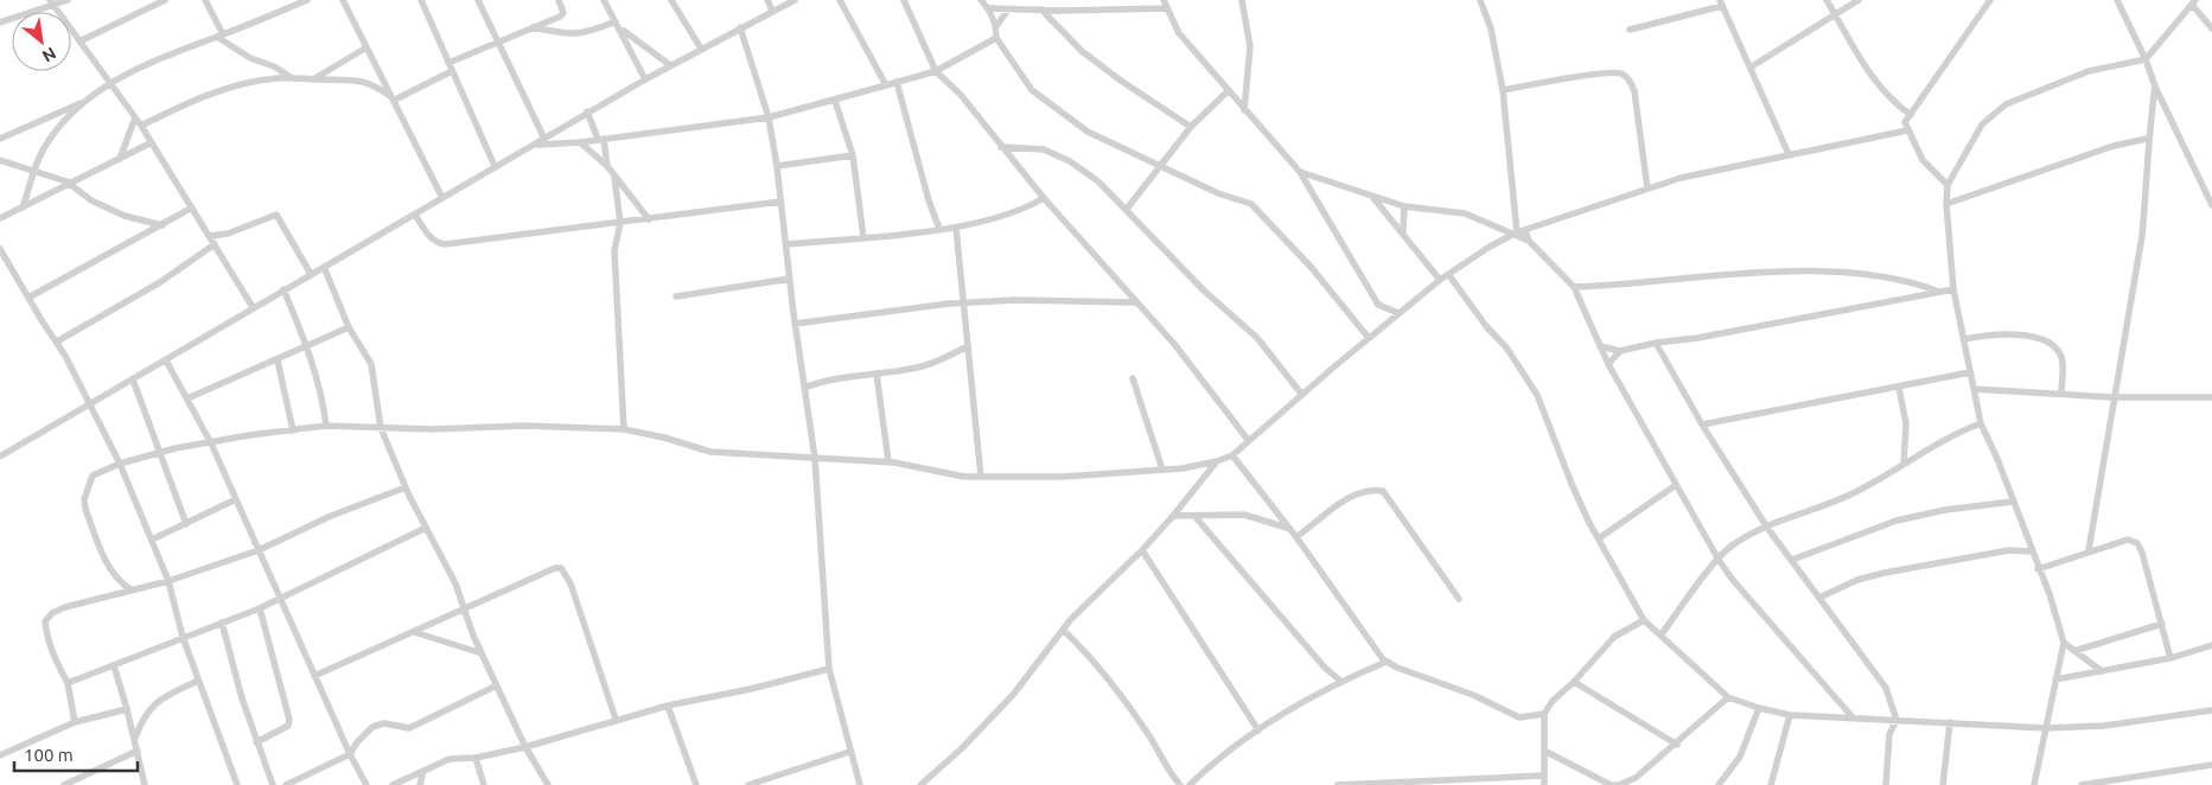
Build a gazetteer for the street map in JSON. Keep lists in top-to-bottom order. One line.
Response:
{"scale_bar":"100 m","north":"bottom right"}
